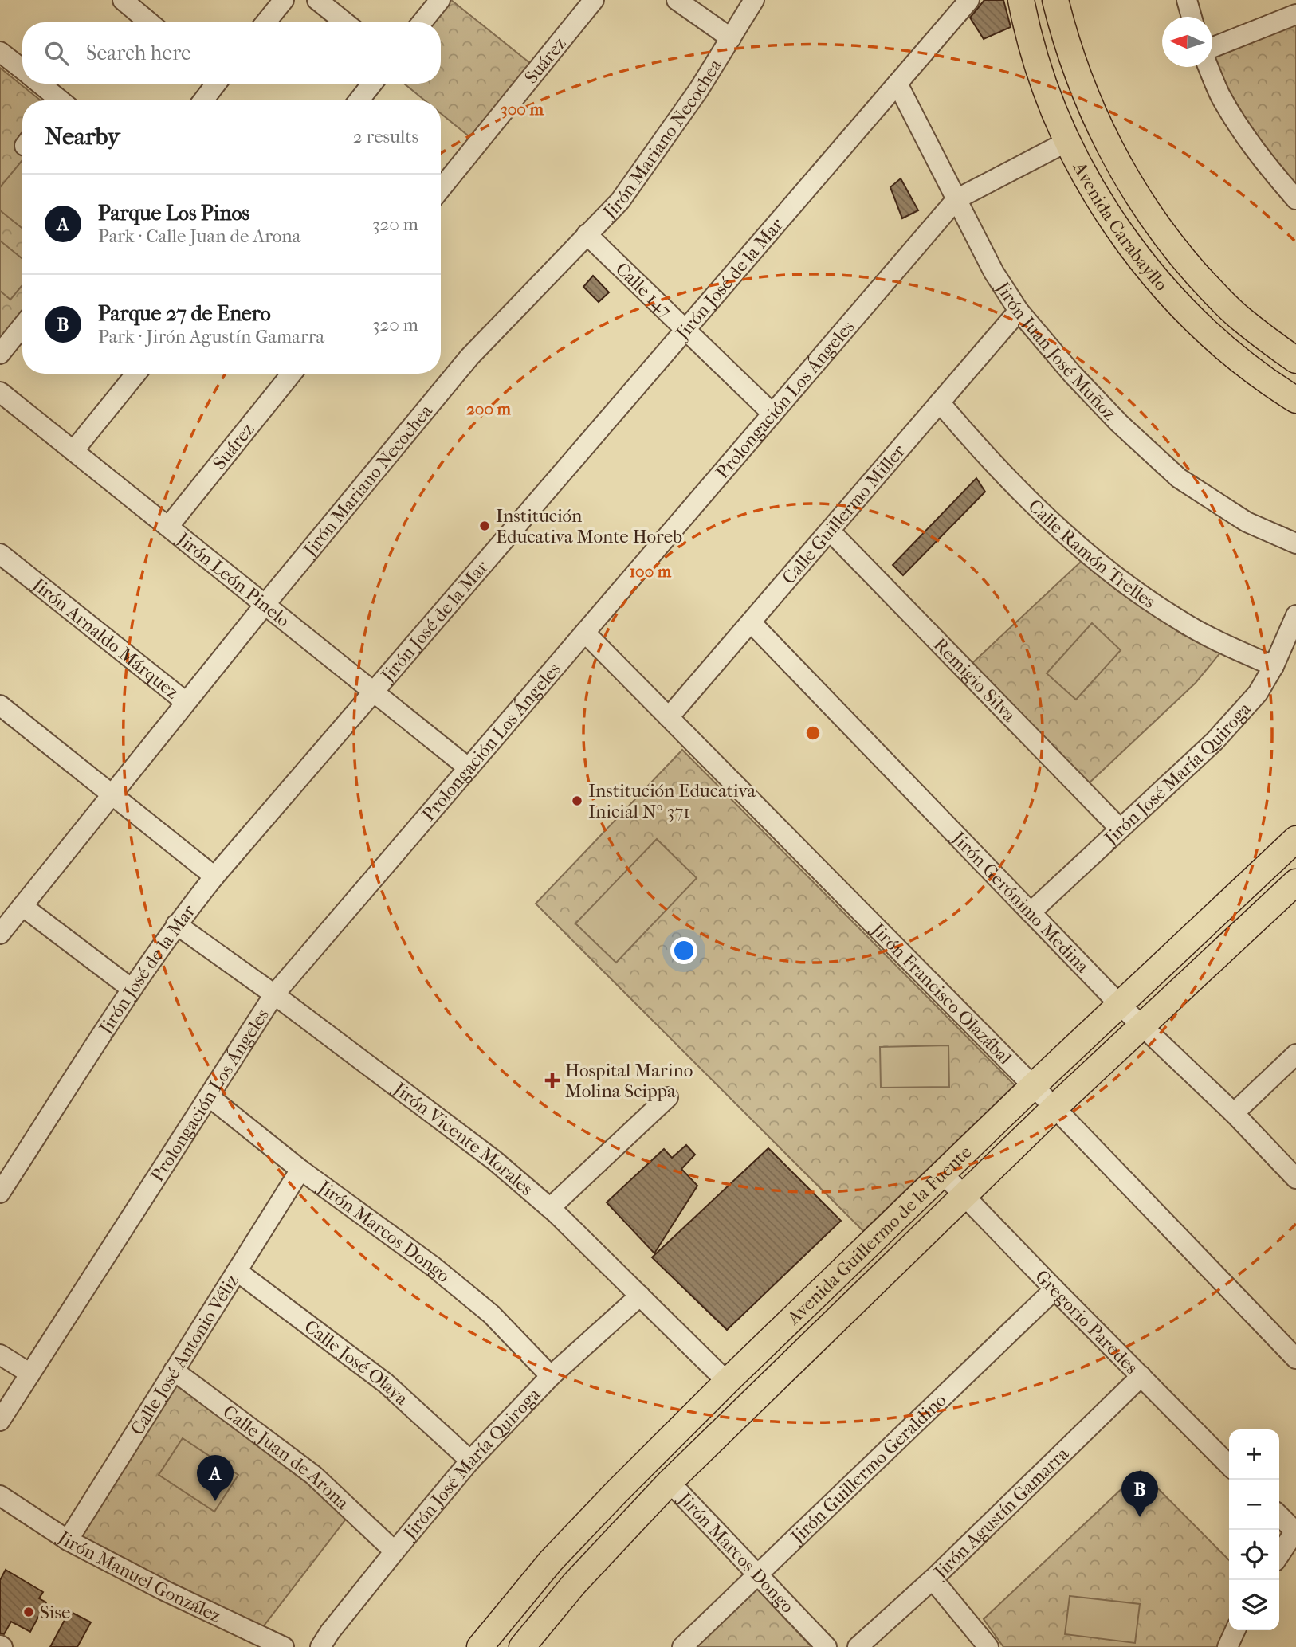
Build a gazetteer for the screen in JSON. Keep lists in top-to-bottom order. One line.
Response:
{"streets":{"main road":["Avenida Carabayllo","Avenida Guillermo de la Fuente"],"street":["Suárez","Jirón Mariano Necochea","Jirón José de la Mar","Calle 147","Jirón Juan José Muñoz","Prolongación Los Ángeles","Calle Guillermo Miller","Calle Ramón Trelles","Jirón León Pinelo","Jirón Arnaldo Márquez","Remigio Silva","Jirón José María Quiroga","Jirón Gerónimo Medina","Jirón Francisco Olazábal","Jirón Vicente Morales","Jirón Marcos Dongo","Gregorio Paredes","Calle José Antonio Véliz","Calle José Olaya","Calle Juan de Arona","Jirón Guillermo Geraldino","Jirón Agustín Gamarra","Jirón Manuel González"]},"crossings":[["Suárez","Jirón León Pinelo"],["Jirón Mariano Necochea","Calle 147"],["Jirón Mariano Necochea","Jirón León Pinelo"],["Jirón Mariano Necochea","Jirón Arnaldo Márquez"],["Avenida Carabayllo","Prolongación Los Ángeles"],["Jirón José de la Mar","Calle 147"],["Jirón José de la Mar","Jirón Juan José Muñoz"],["Jirón José de la Mar","Jirón León Pinelo"],["Jirón José de la Mar","Jirón Vicente Morales"],["Calle 147","Prolongación Los Ángeles"],["Jirón Juan José Muñoz","Prolongación Los Ángeles"],["Jirón Juan José Muñoz","Calle Guillermo Miller"],["Prolongación Los Ángeles","Jirón León Pinelo"],["Prolongación Los Ángeles","Jirón Francisco Olazábal"],["Prolongación Los Ángeles","Jirón Vicente Morales"],["Prolongación Los Ángeles","Jirón Marcos Dongo"],["Calle Guillermo Miller","Calle Ramón Trelles"],["Calle Guillermo Miller","Remigio Silva"],["Calle Guillermo Miller","Jirón Gerónimo Medina"],["Calle Guillermo Miller","Jirón Francisco Olazábal"],["Calle Ramón Trelles","Jirón José María Quiroga"],["Remigio Silva","Jirón José María Quiroga"],["Jirón José María Quiroga","Jirón Gerónimo Medina"],["Jirón José María Quiroga","Jirón Vicente Morales"],["Jirón José María Quiroga","Jirón Marcos Dongo"],["Jirón José María Quiroga","Calle José Olaya"],["Jirón José María Quiroga","Calle Juan de Arona"],["Jirón Gerónimo Medina","Avenida Guillermo de la Fuente"],["Jirón Francisco Olazábal","Avenida Guillermo de la Fuente"],["Jirón Vicente Morales","Avenida Guillermo de la Fuente"],["Jirón Marcos Dongo","Avenida Guillermo de la Fuente"],["Jirón Marcos Dongo","Calle José Antonio Véliz"],["Jirón Marcos Dongo","Jirón Guillermo Geraldino"],["Avenida Guillermo de la Fuente","Gregorio Paredes"],["Gregorio Paredes","Jirón Guillermo Geraldino"],["Gregorio Paredes","Jirón Agustín Gamarra"],["Calle José Antonio Véliz","Calle José Olaya"],["Calle José Antonio Véliz","Calle Juan de Arona"],["Calle José Antonio Véliz","Jirón Manuel González"]],"places":{"other":["Institución Educativa Monte Horeb","Institución Educativa Inicial Nº 371","Sise"],"health":["Hospital Marino Molina Scippa"]},"north":"left","page":{"search":"Search here","heading":["Nearby","2 results"],"list":[{"mark":"A","name":"Parque Los Pinos","note":"Park · Calle Juan de Arona","value":"320 m"},{"mark":"B","name":"Parque 27 de Enero","note":"Park · Jirón Agustín Gamarra","value":"320 m"}],"map_buttons":["+","−"],"pins":["A","B"]},"rings":["300 m","200 m","100 m"]}
